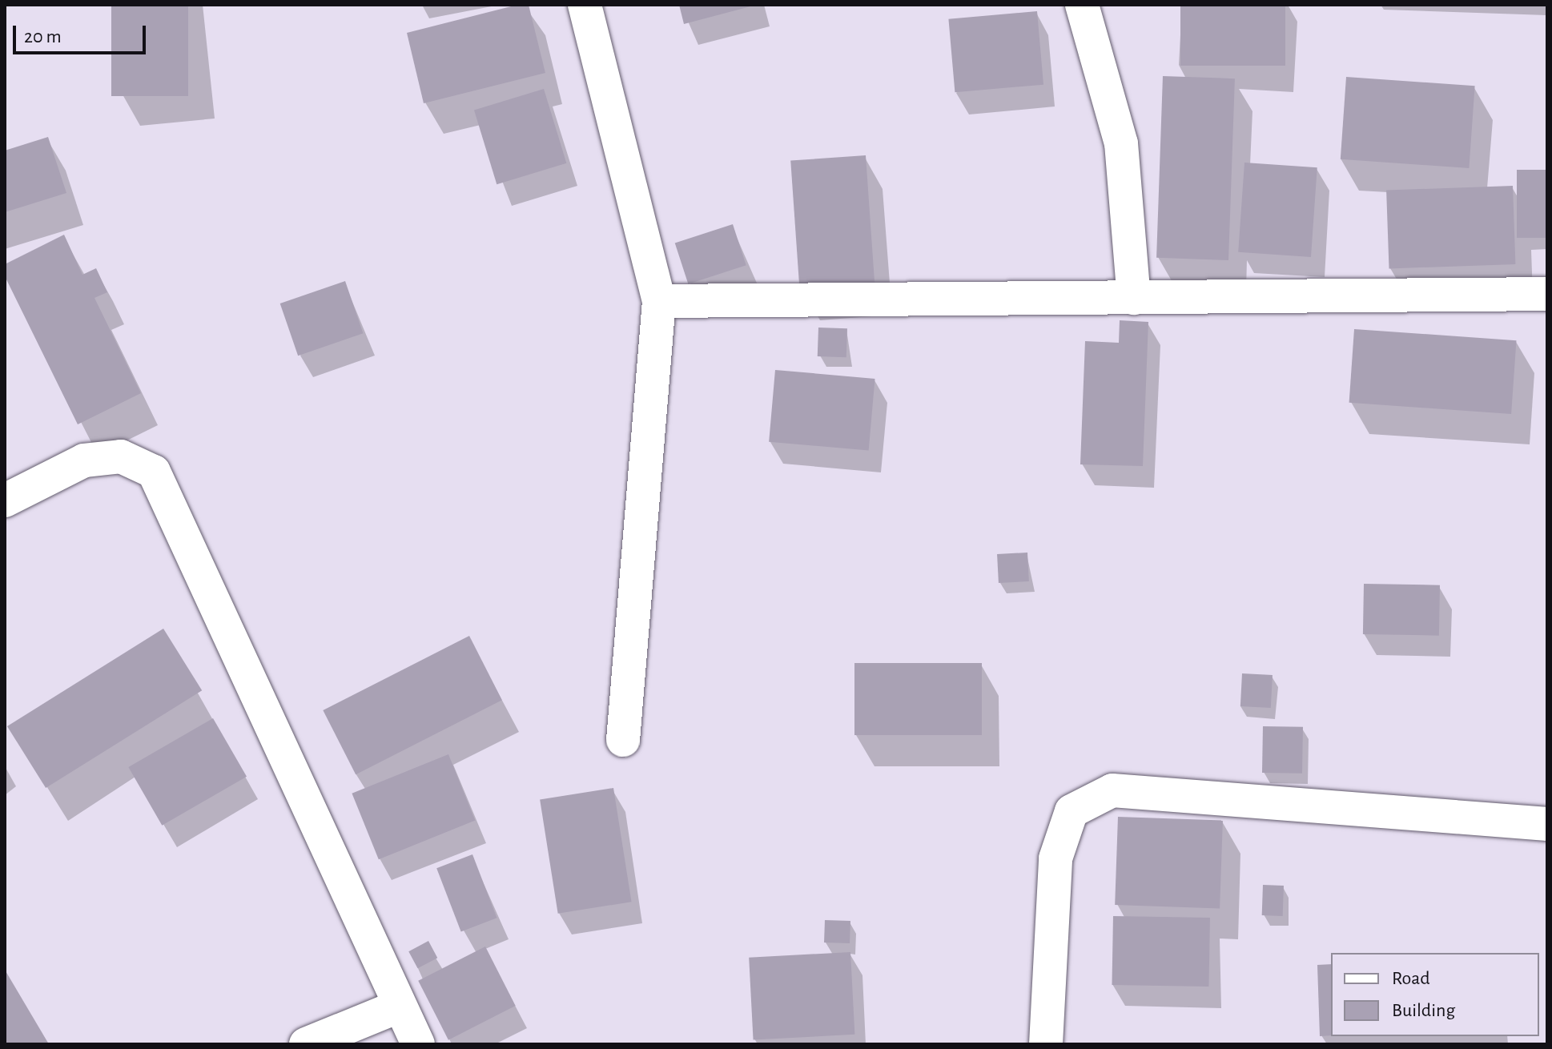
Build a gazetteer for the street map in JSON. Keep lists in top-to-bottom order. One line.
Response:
{"legend":["Road","Building"],"scale_bar":"20 m"}
